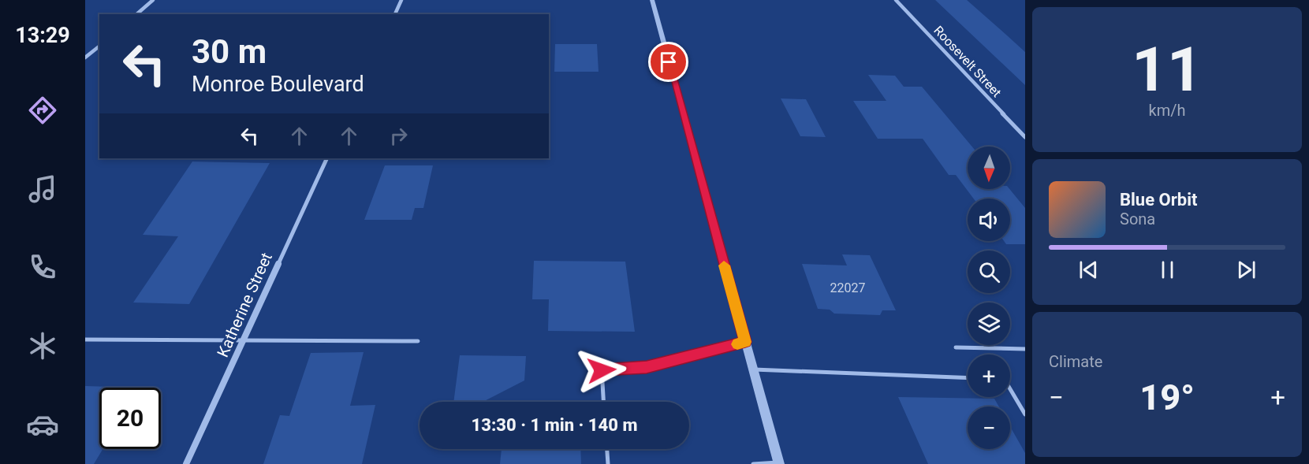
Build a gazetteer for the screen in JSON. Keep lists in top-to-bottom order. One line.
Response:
{"streets":{"street":["Roosevelt Street","Katherine Street"]},"house_numbers":["22027"],"north":"bottom","page":{"tabs":"13:29","tile":[["11","km/h"],"Climate"],"turn":["30 m","Monroe Boulevard"],"map_buttons":["+","−"],"song":["Blue Orbit","Sona"],"heat":["−","19°","+"],"limit":"20","trip":"13:30 · 1 min · 140 m"}}
